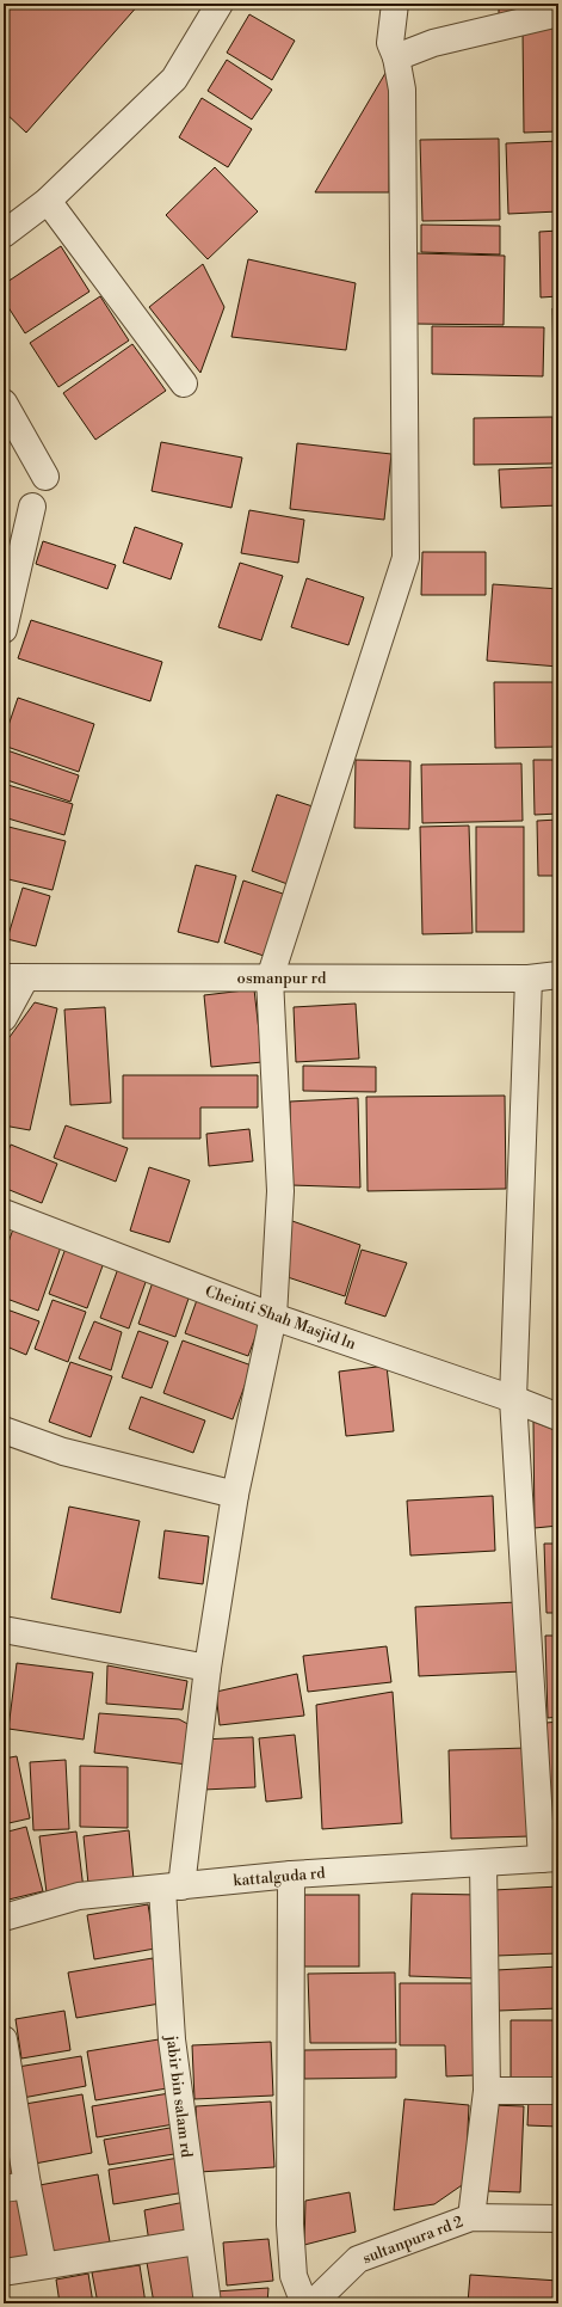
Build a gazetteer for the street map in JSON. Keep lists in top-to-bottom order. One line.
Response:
{"streets":{"street":["osmanpur rd","Cheinti Shah Masjid ln","kattalguda rd","jabir bin salam rd","sultanpura rd 2"]},"crossings":[["osmanpur rd","jabir bin salam rd"],["Cheinti Shah Masjid ln","jabir bin salam rd"],["kattalguda rd","jabir bin salam rd"]]}
